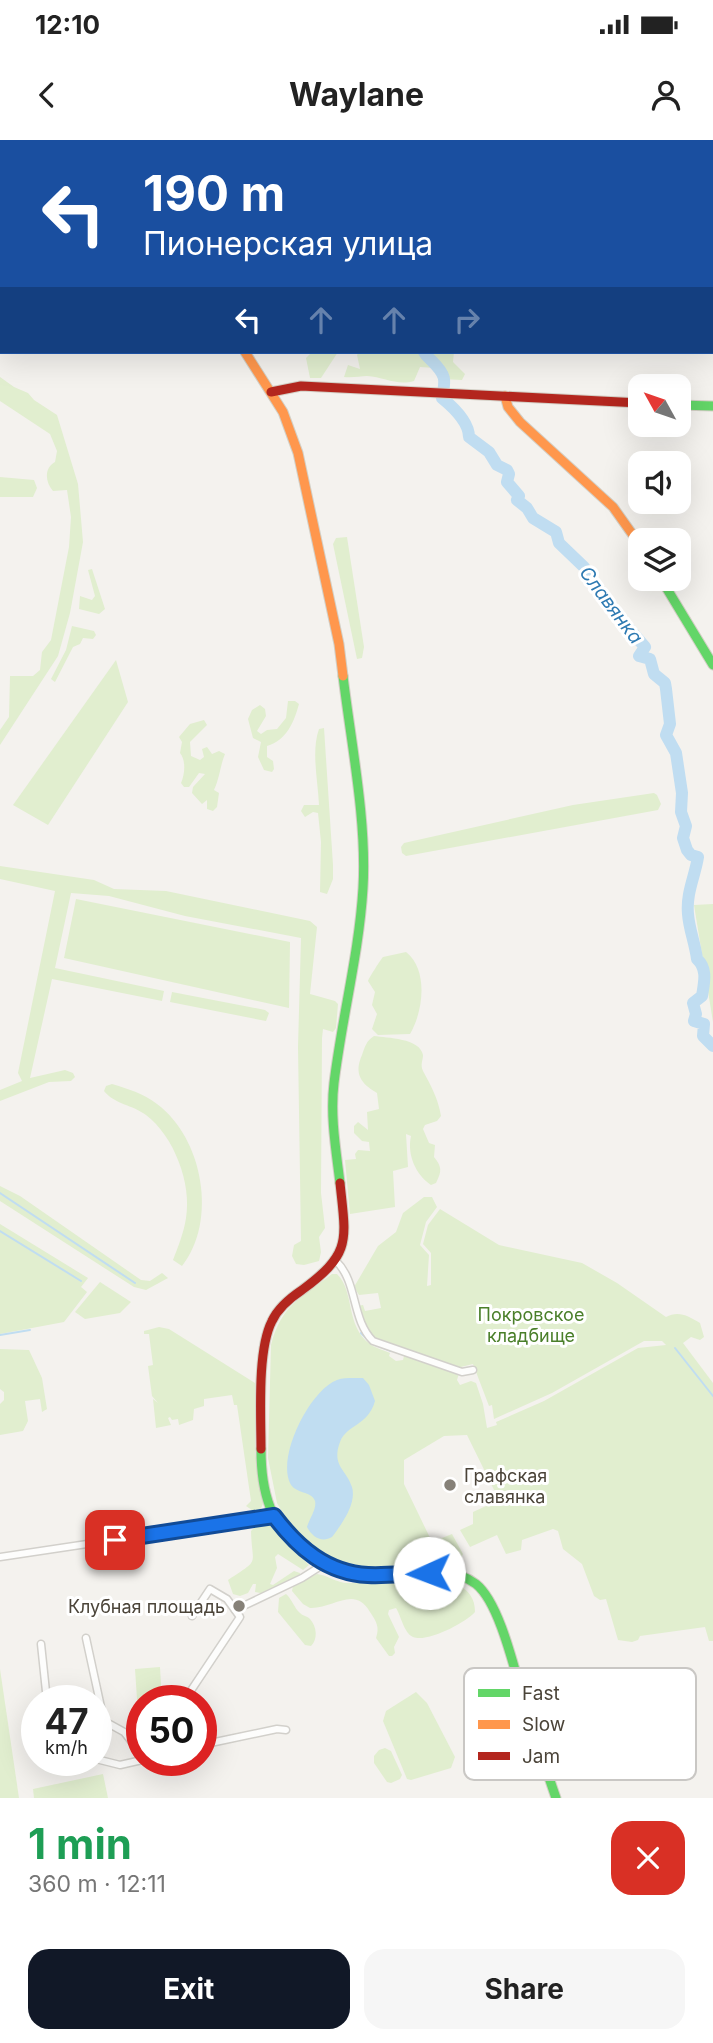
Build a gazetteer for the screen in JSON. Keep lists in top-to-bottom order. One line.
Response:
{"water":["Славянка"],"parks":["Покровское кладбище"],"places":["Графская славянка","Клубная площадь"],"legend":["Fast","Slow","Jam"],"north":"top left","page":{"status":"12:10","header":"Waylane","turn":["190 m","Пионерская улица"],"speed":"47 km/h","limit":"50","heading":["1 min","360 m · 12:11"],"buttons":["Exit","Share"]}}
